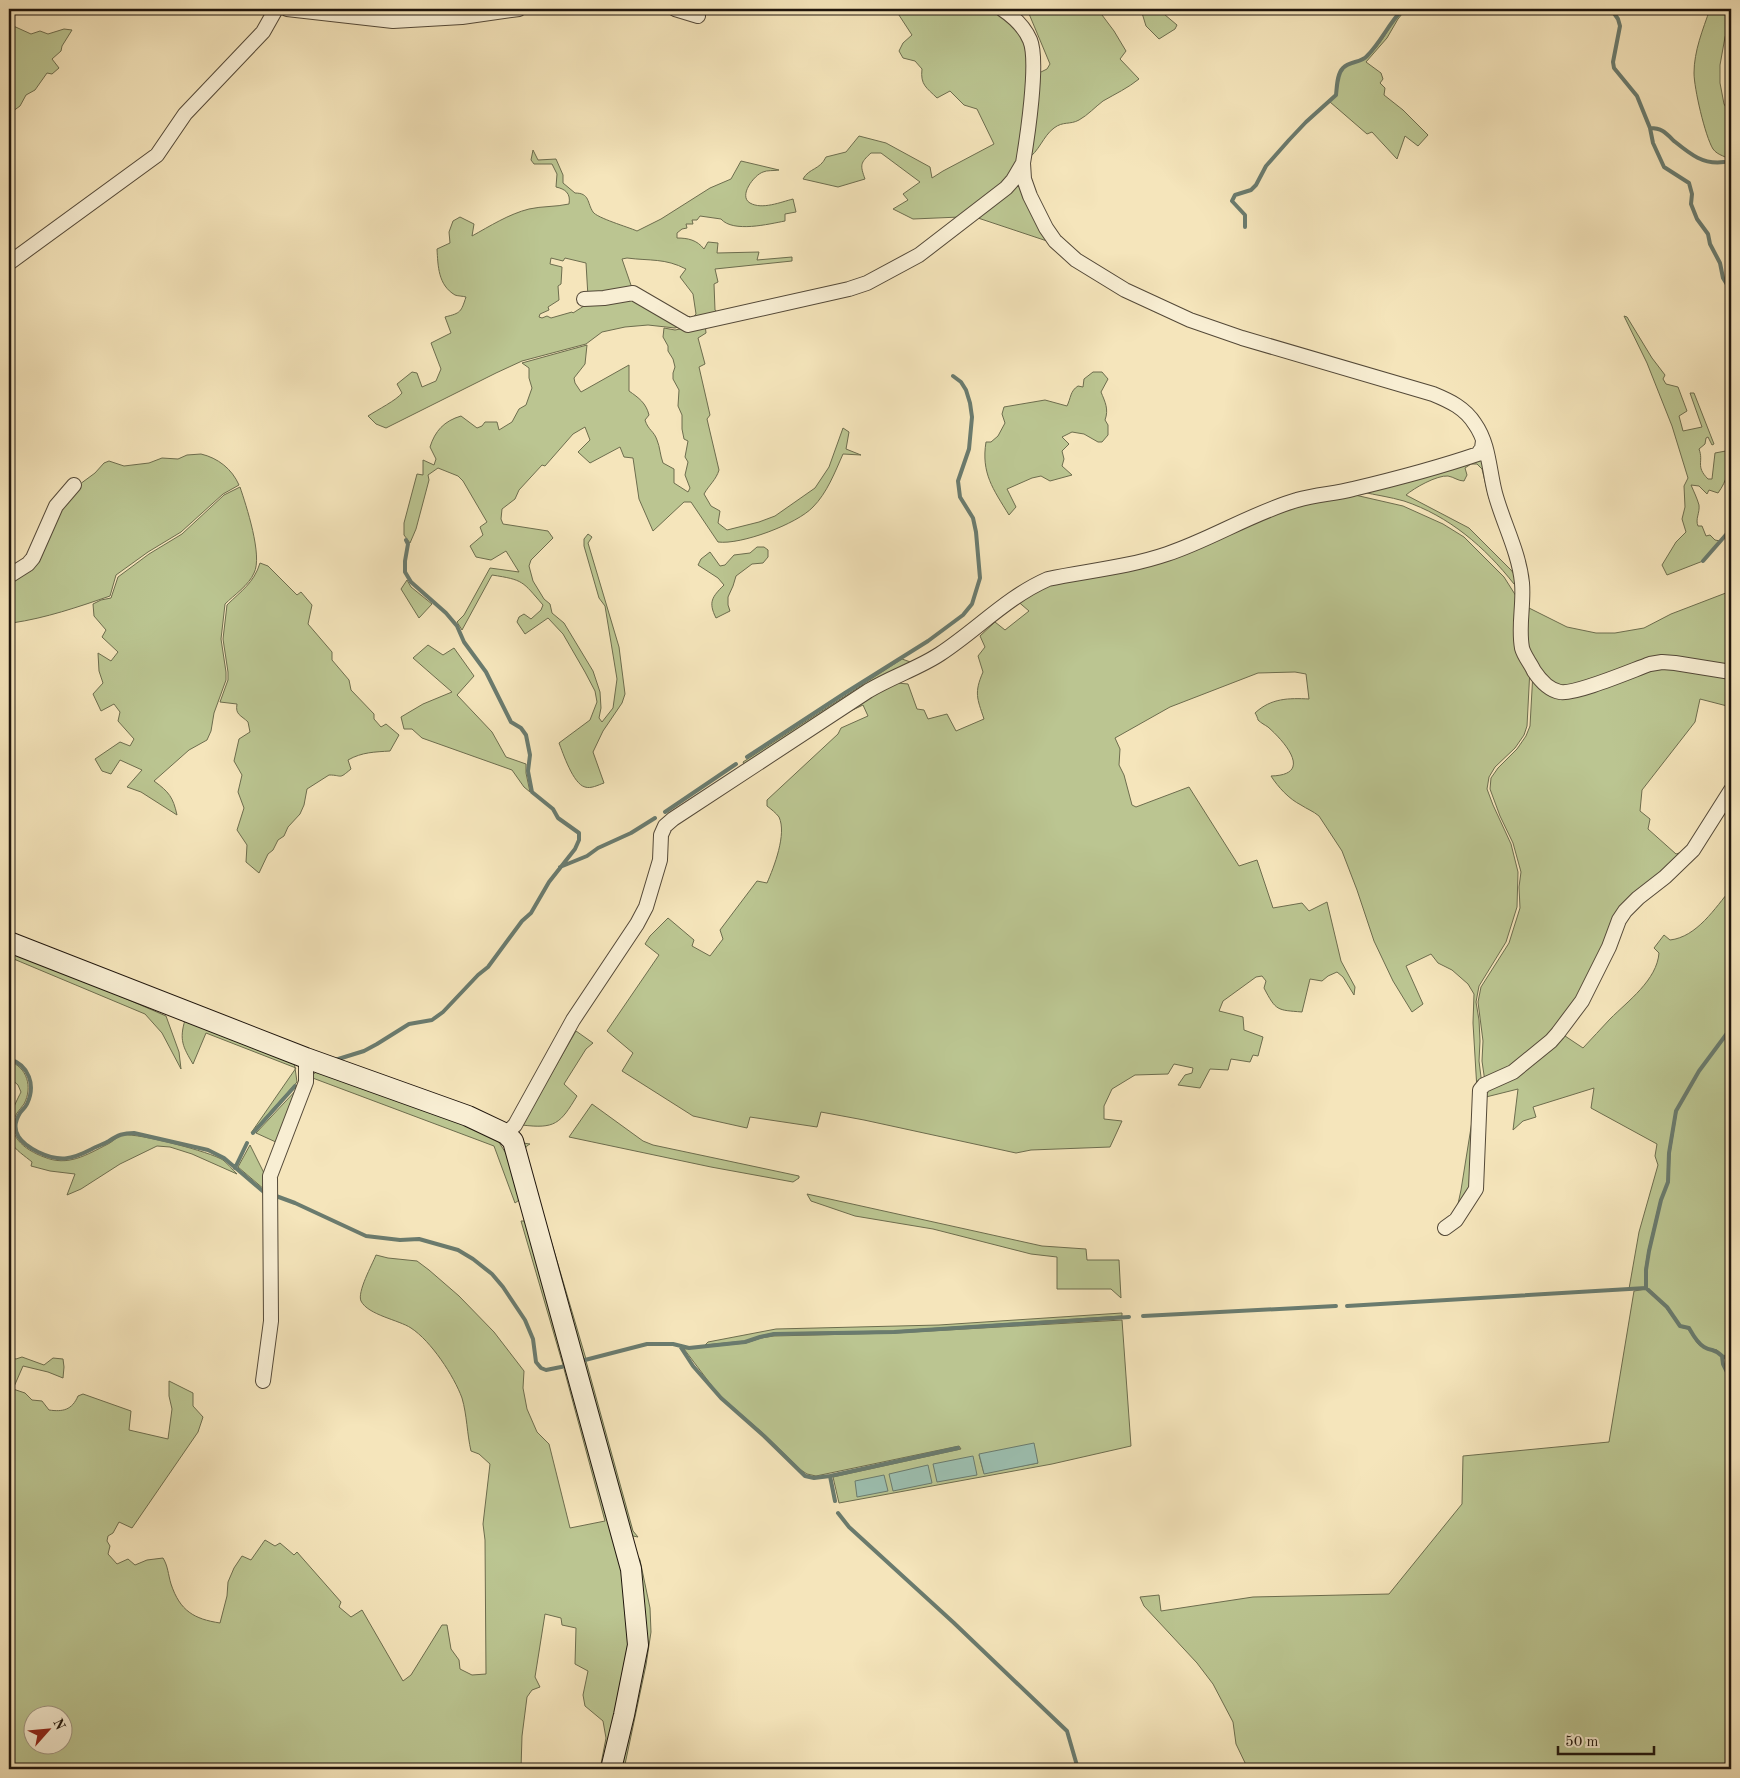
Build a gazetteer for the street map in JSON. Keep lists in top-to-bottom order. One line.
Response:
{"scale_bar":"50 m","north":"top right"}
